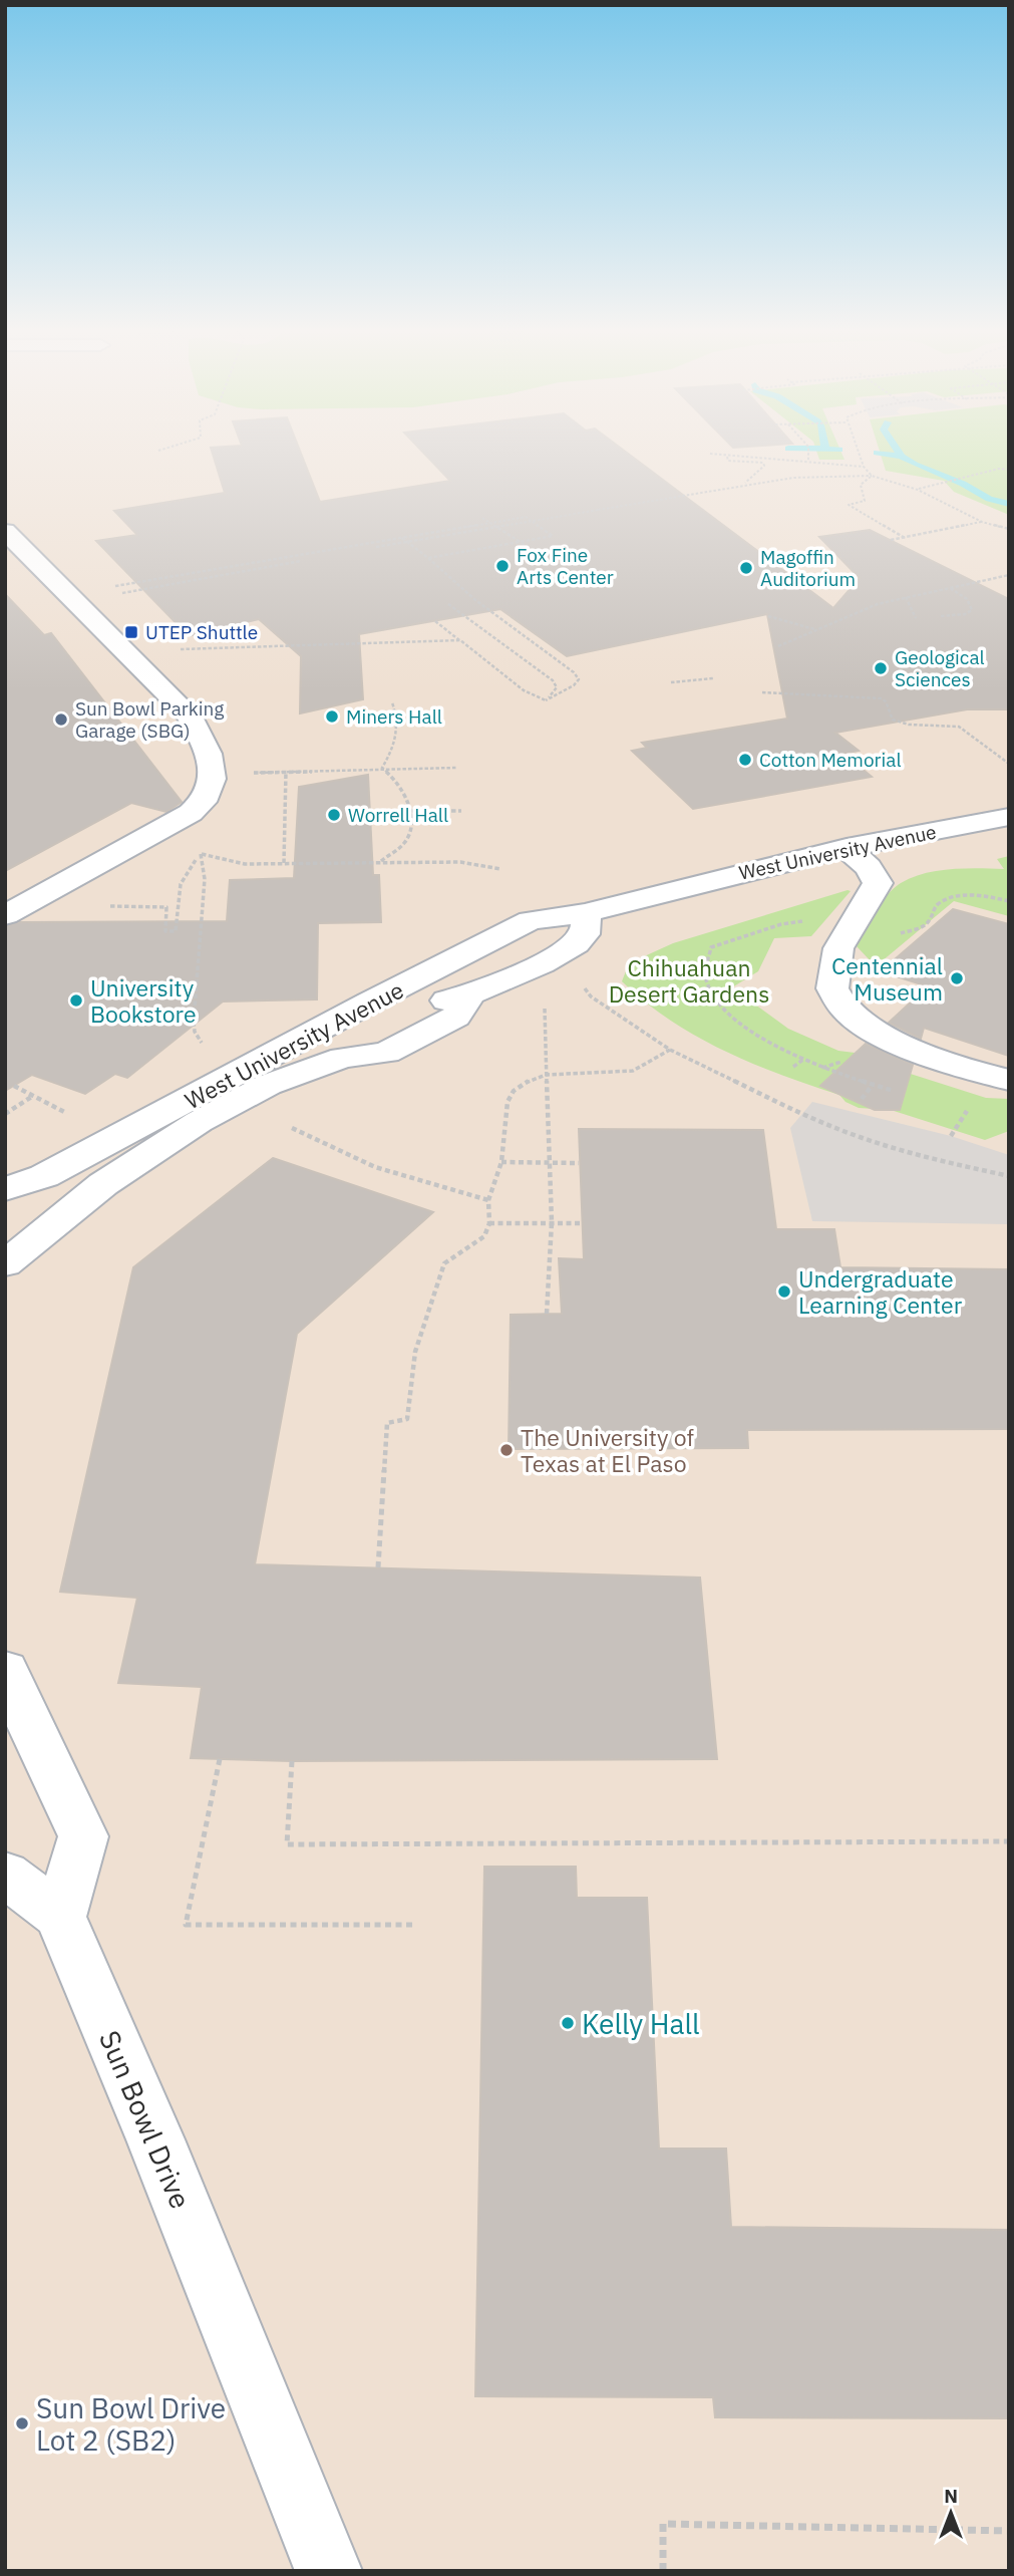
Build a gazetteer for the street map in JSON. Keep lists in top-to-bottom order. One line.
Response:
{"streets":{"street":["West University Avenue","Sun Bowl Drive"]},"parks":["Chihuahuan Desert Gardens"],"places":{"other":["Fox Fine Arts Center","Magoffin Auditorium","Geological Sciences","Miners Hall","Sun Bowl Parking Garage (SBG)","Cotton Memorial","Worrell Hall","Centennial Museum","University Bookstore","Undergraduate Learning Center","The University of Texas at El Paso","Kelly Hall","Sun Bowl Drive Lot 2 (SB2)"],"transit":["UTEP Shuttle"]},"north":"top"}
